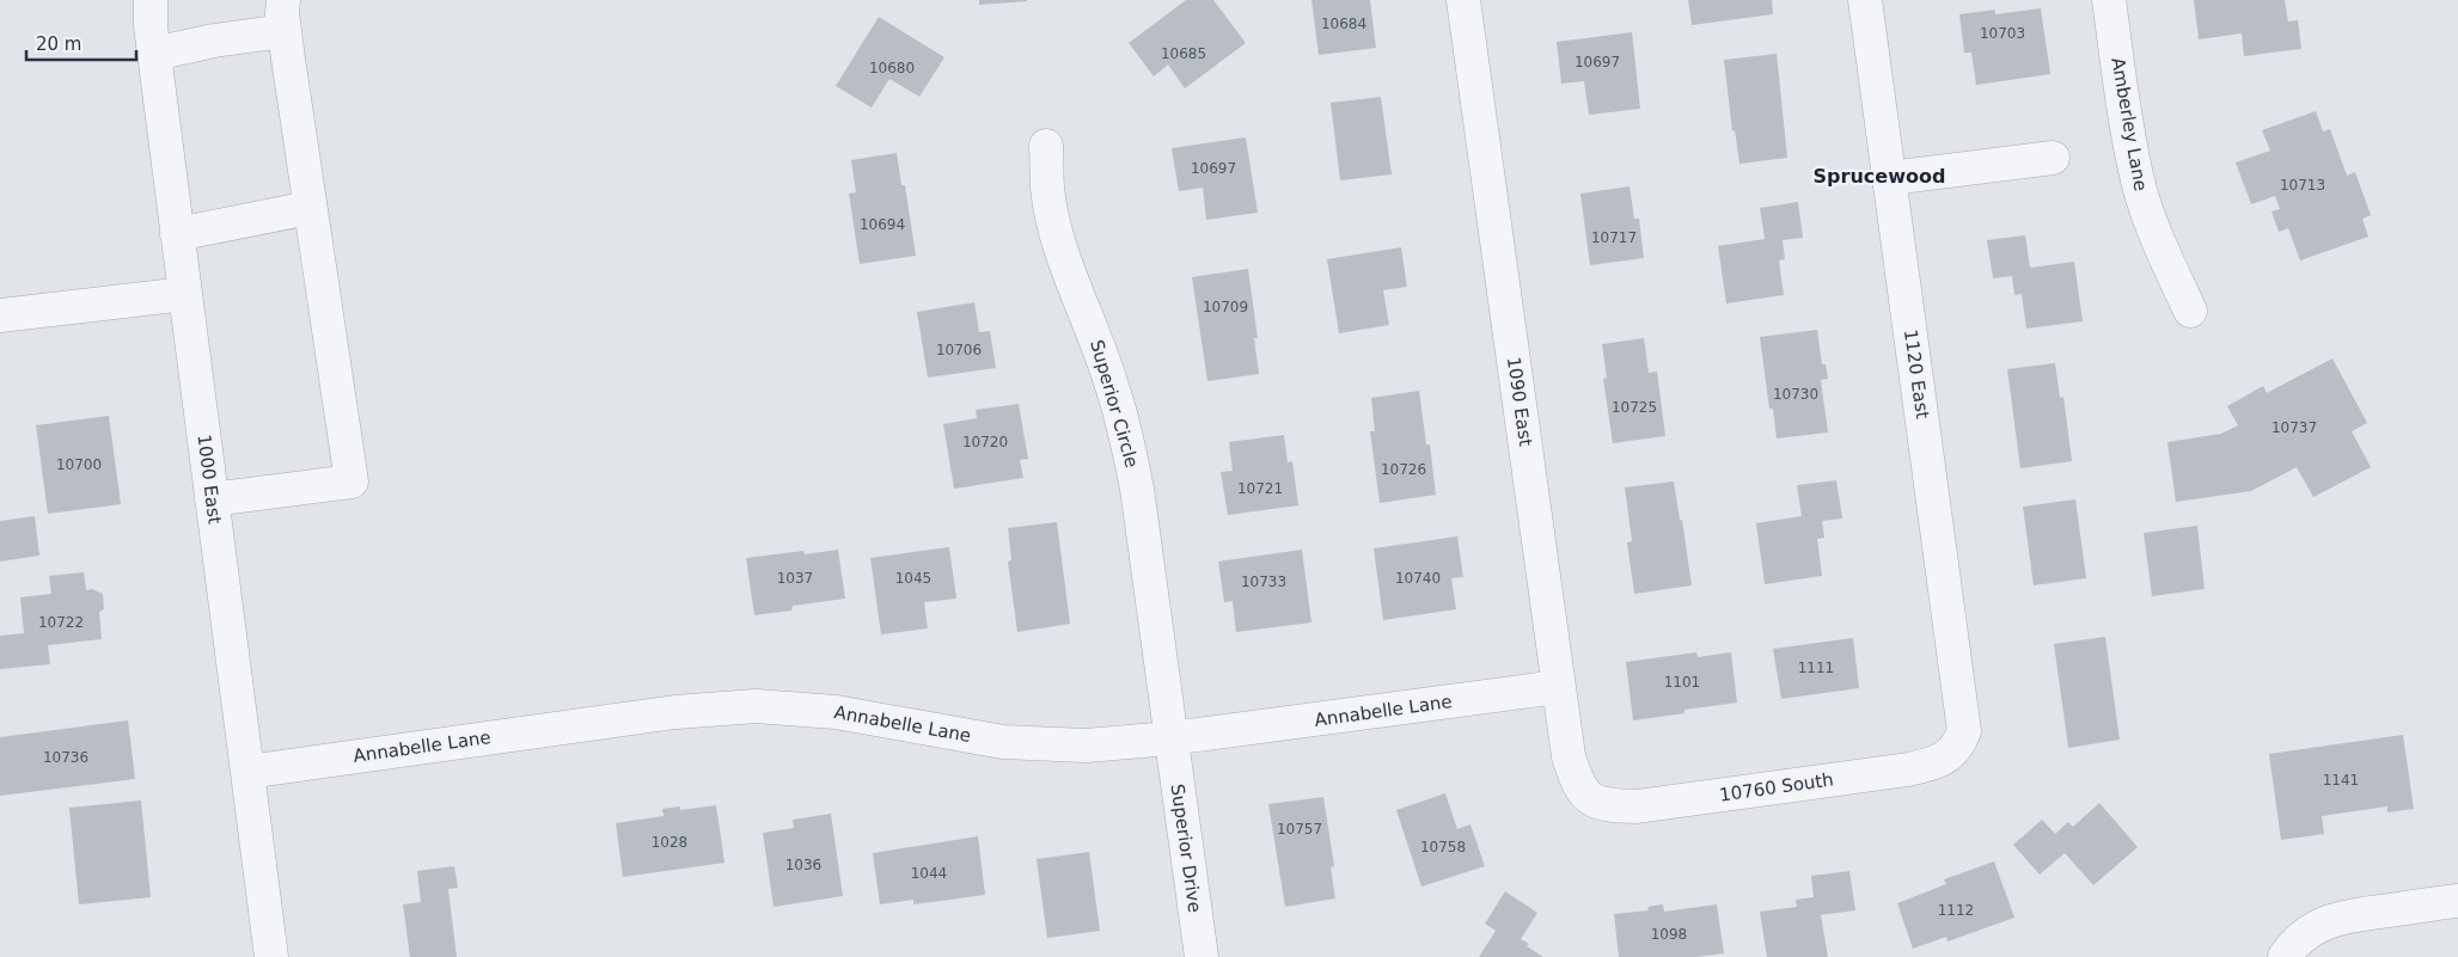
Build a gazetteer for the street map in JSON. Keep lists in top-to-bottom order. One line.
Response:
{"streets":{"street":["Amberley Lane","1120 East","1090 East","Superior Circle","1000 East","Annabelle Lane","10760 South","Superior Drive"]},"crossings":[["1120 East","10760 South"],["1090 East","Annabelle Lane"],["1090 East","10760 South"],["Superior Circle","Annabelle Lane"],["Superior Circle","Superior Drive"],["1000 East","Annabelle Lane"],["Annabelle Lane","Superior Drive"]],"districts":["Sprucewood"],"house_numbers":["10684","10703","10685","10697","10680","10697","10713","10694","10717","10709","10706","10730","10725","10737","10720","10700","10726","10721","1037","1045","10740","10733","10722","1111","1101","10736","1141","10757","1028","10758","1036","1044","1112","1098"],"scale_bar":"20 m"}
